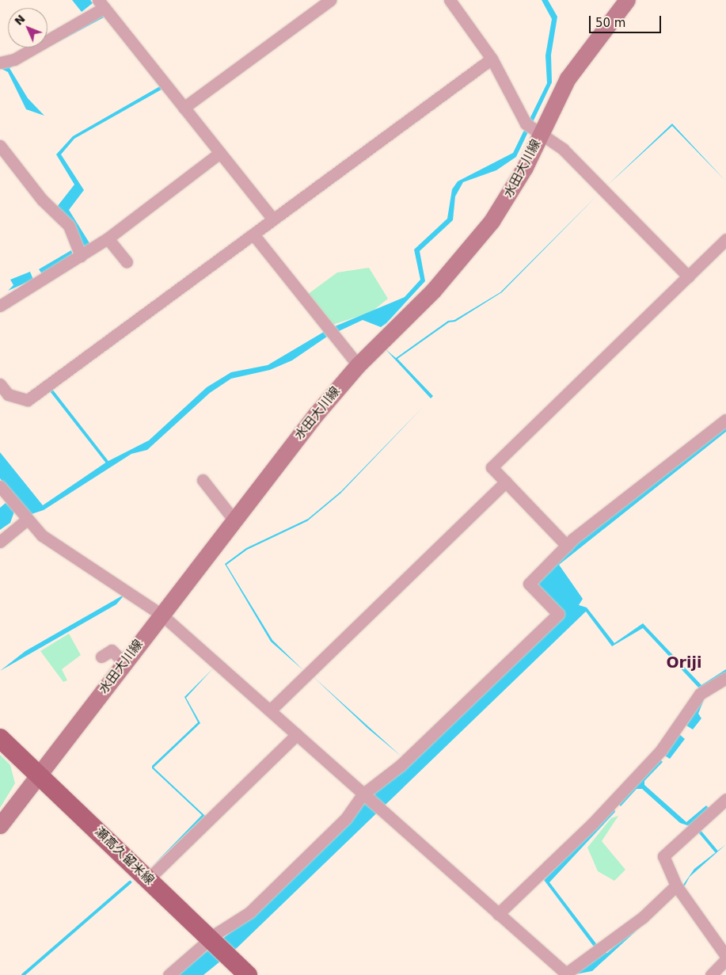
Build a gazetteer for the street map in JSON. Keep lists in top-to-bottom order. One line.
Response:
{"streets":{"main road":["水田大川線","瀬高久留米線"]},"crossings":[["水田大川線","瀬高久留米線"]],"districts":["Oriji"],"scale_bar":"50 m","north":"top left"}
